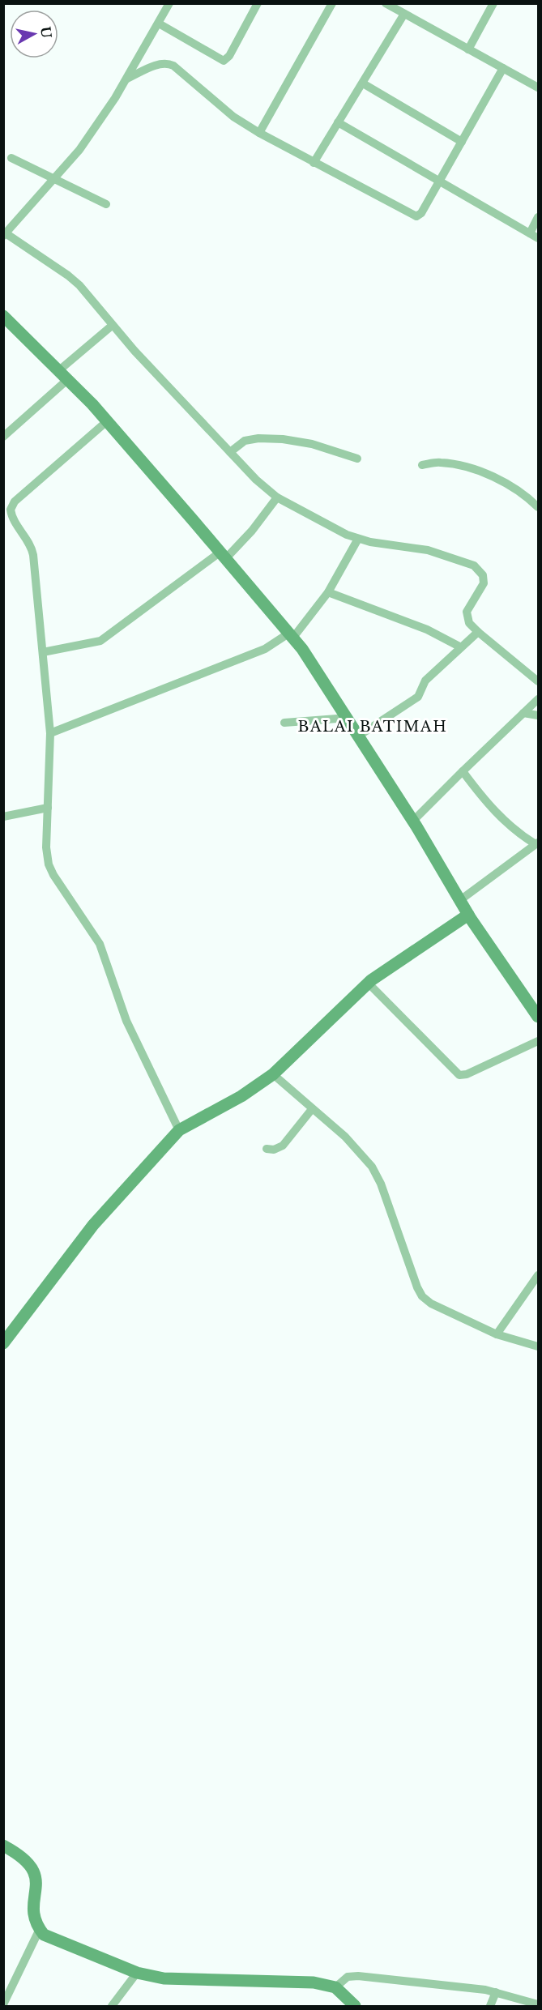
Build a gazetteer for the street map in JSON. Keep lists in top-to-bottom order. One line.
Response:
{"districts":["BALAI BATIMAH"],"north":"right"}
